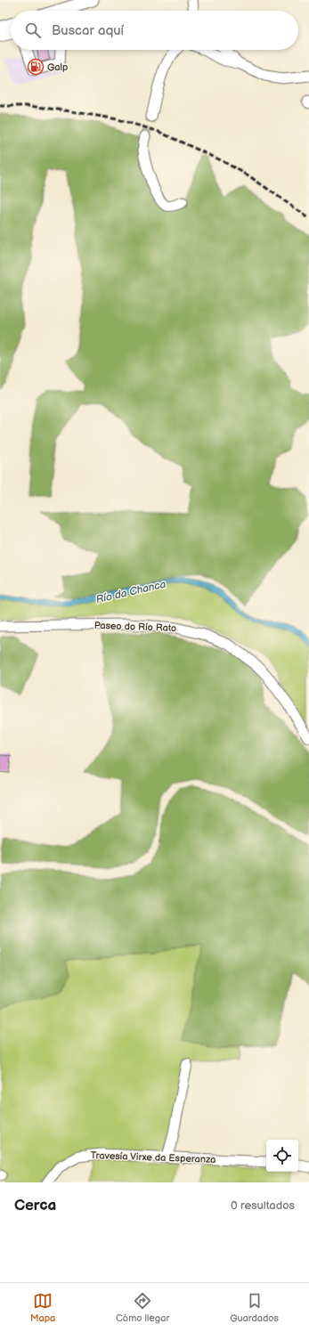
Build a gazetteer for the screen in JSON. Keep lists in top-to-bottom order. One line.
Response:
{"streets":{"street":["Paseo do Río Rato","Travesía Virxe da Esperanza"]},"water":["Río da Chanca"],"places":{"fuel station":["Galp"]},"page":{"search":"Buscar aquí","heading":["Cerca","0 resultados"],"nav":["Mapa","Cómo llegar","Guardados"]}}
